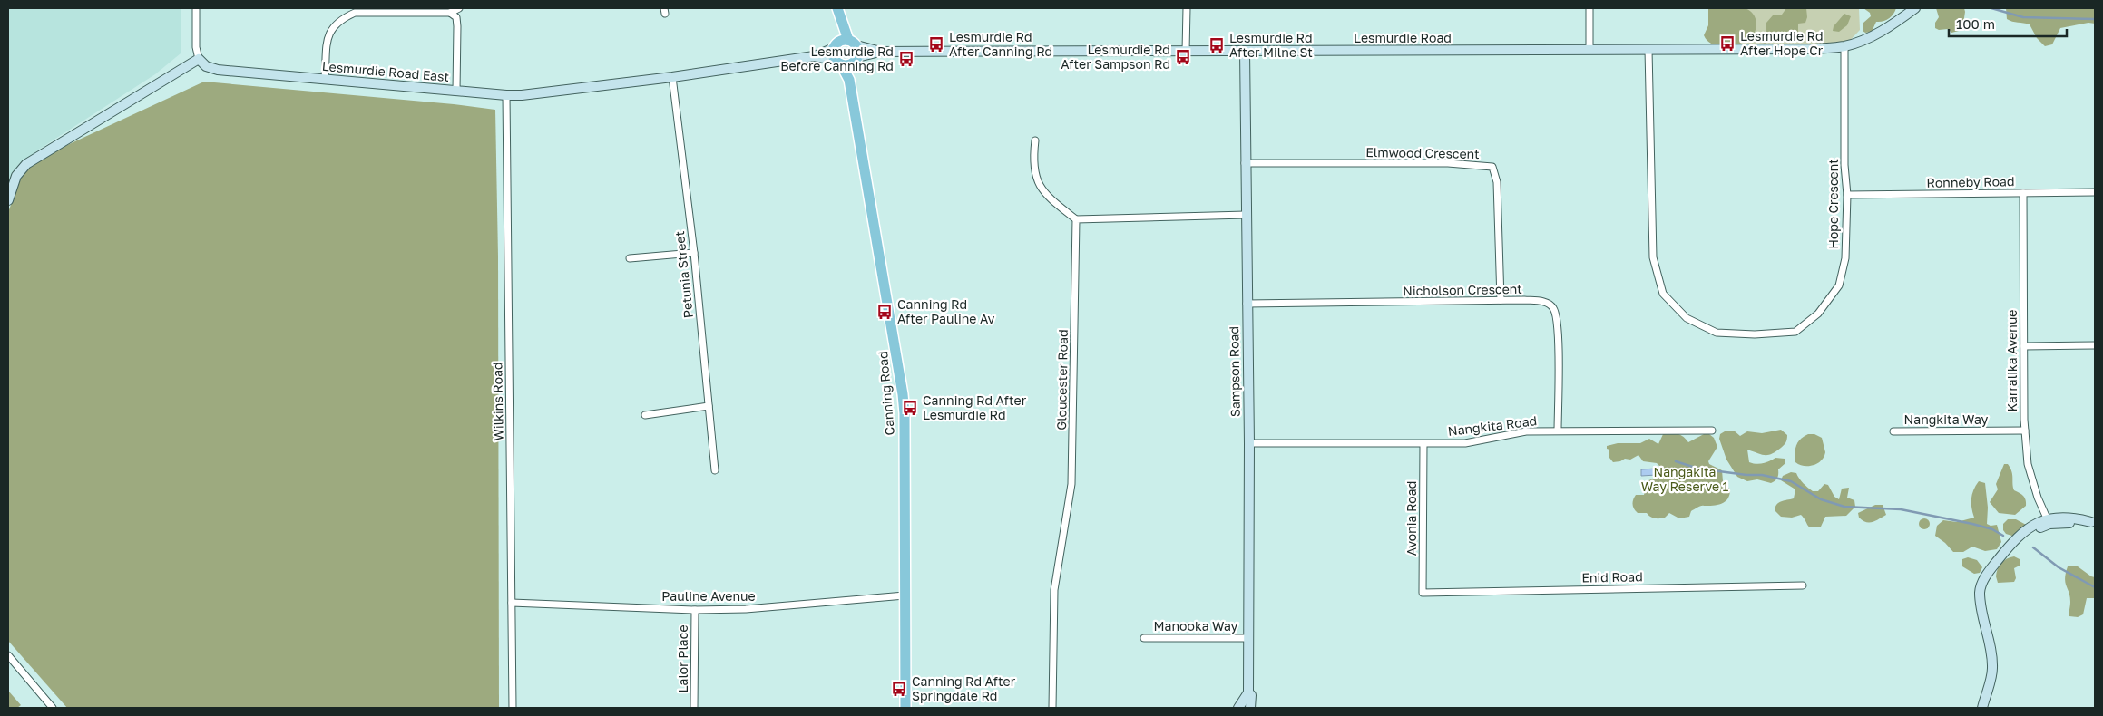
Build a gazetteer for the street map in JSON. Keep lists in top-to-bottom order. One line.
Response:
{"streets":{"main road":["Canning Road"],"street":["Lesmurdie Road","Lesmurdie Road East","Elmwood Crescent","Ronneby Road","Hope Crescent","Petunia Street","Nicholson Crescent","Karralika Avenue","Sampson Road","Gloucester Road","Wilkins Road","Nangkita Way","Nangkita Road","Avonia Road","Enid Road","Pauline Avenue","Manooka Way","Lalor Place"]},"crossings":[["Lesmurdie Road","Lesmurdie Road East"],["Lesmurdie Road","Hope Crescent"],["Lesmurdie Road","Sampson Road"],["Lesmurdie Road","Canning Road"],["Lesmurdie Road East","Petunia Street"],["Lesmurdie Road East","Canning Road"],["Lesmurdie Road East","Wilkins Road"],["Elmwood Crescent","Nicholson Crescent"],["Elmwood Crescent","Sampson Road"],["Ronneby Road","Hope Crescent"],["Ronneby Road","Karralika Avenue"],["Nicholson Crescent","Sampson Road"],["Nicholson Crescent","Nangkita Road"],["Karralika Avenue","Nangkita Way"],["Sampson Road","Nangkita Road"],["Sampson Road","Manooka Way"],["Canning Road","Pauline Avenue"],["Wilkins Road","Pauline Avenue"],["Nangkita Road","Avonia Road"],["Avonia Road","Enid Road"],["Pauline Avenue","Lalor Place"]],"parks":["Nangakita Way Reserve 1"],"places":{"bus stop":["Lesmurdie Rd After Hope Cr","Lesmurdie Rd After Canning Rd","Lesmurdie Rd After Milne St","Lesmurdie Rd After Sampson Rd","Lesmurdie Rd Before Canning Rd","Canning Rd After Pauline Av","Canning Rd After Lesmurdie Rd","Canning Rd After Springdale Rd"]},"scale_bar":"100 m"}
